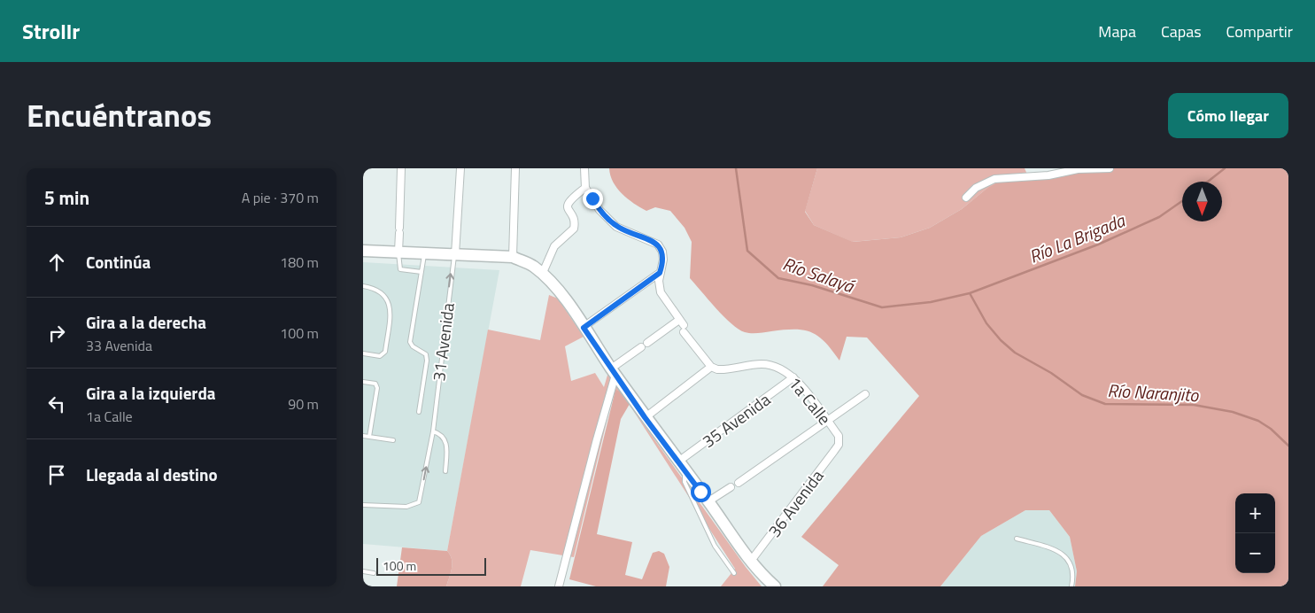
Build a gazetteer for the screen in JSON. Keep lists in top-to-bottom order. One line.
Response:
{"streets":{"street":["31 Avenida","1a Calle","35 Avenida","36 Avenida"]},"crossings":[["1a Calle","35 Avenida"],["1a Calle","36 Avenida"]],"one_way":["31 Avenida"],"water":["Río La Brigada","Río Salayá","Río Naranjito"],"scale_bar":"100 m","north":"bottom","page":{"header":"Strollr","nav":["Mapa","Capas","Compartir"],"title":"Encuéntranos","buttons":"Cómo llegar","heading":["5 min","A pie · 370 m"],"list":[["Continúa","180 m"],["Gira a la derecha","33 Avenida","100 m"],["Gira a la izquierda","1a Calle","90 m"],"Llegada al destino"],"map_buttons":["+","−"],"scale":"100 m"}}
